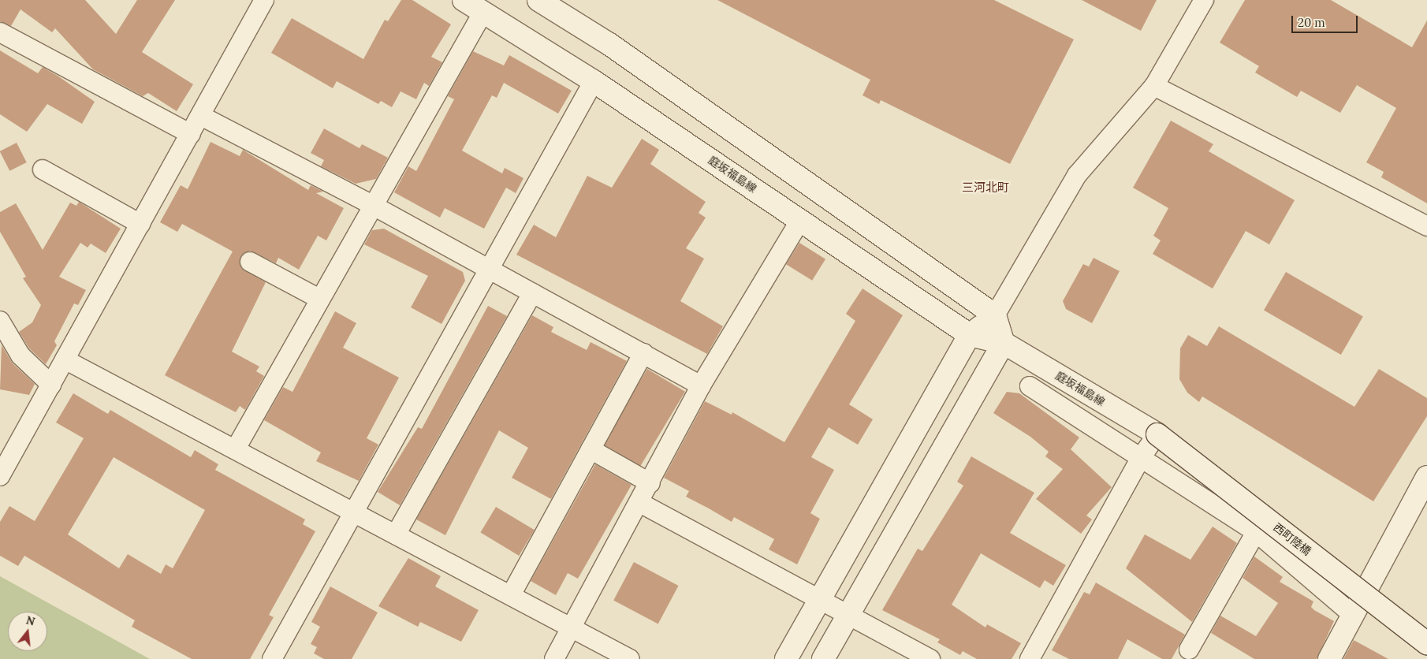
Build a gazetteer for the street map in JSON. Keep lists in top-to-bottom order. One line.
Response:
{"streets":{"main road":["庭坂福島線","西町陸橋"]},"crossings":[["庭坂福島線","西町陸橋"]],"districts":["三河北町"],"scale_bar":"20 m","north":"top"}
